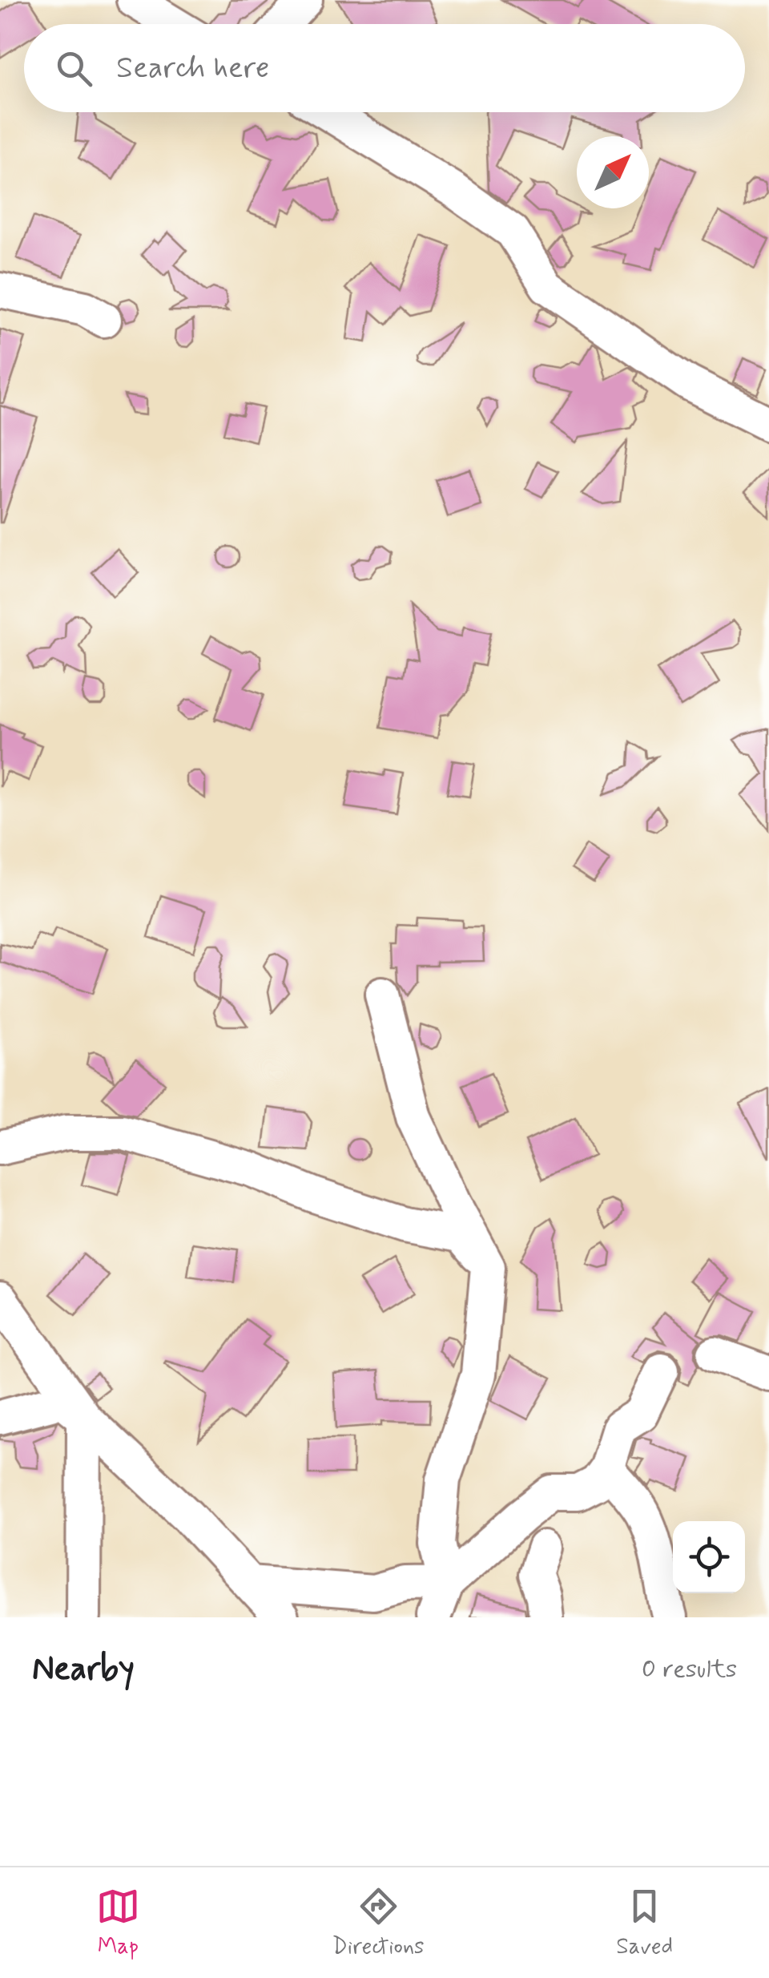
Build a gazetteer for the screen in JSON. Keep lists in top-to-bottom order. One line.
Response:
{"north":"top right","page":{"search":"Search here","heading":["Nearby","0 results"],"nav":["Map","Directions","Saved"]}}
